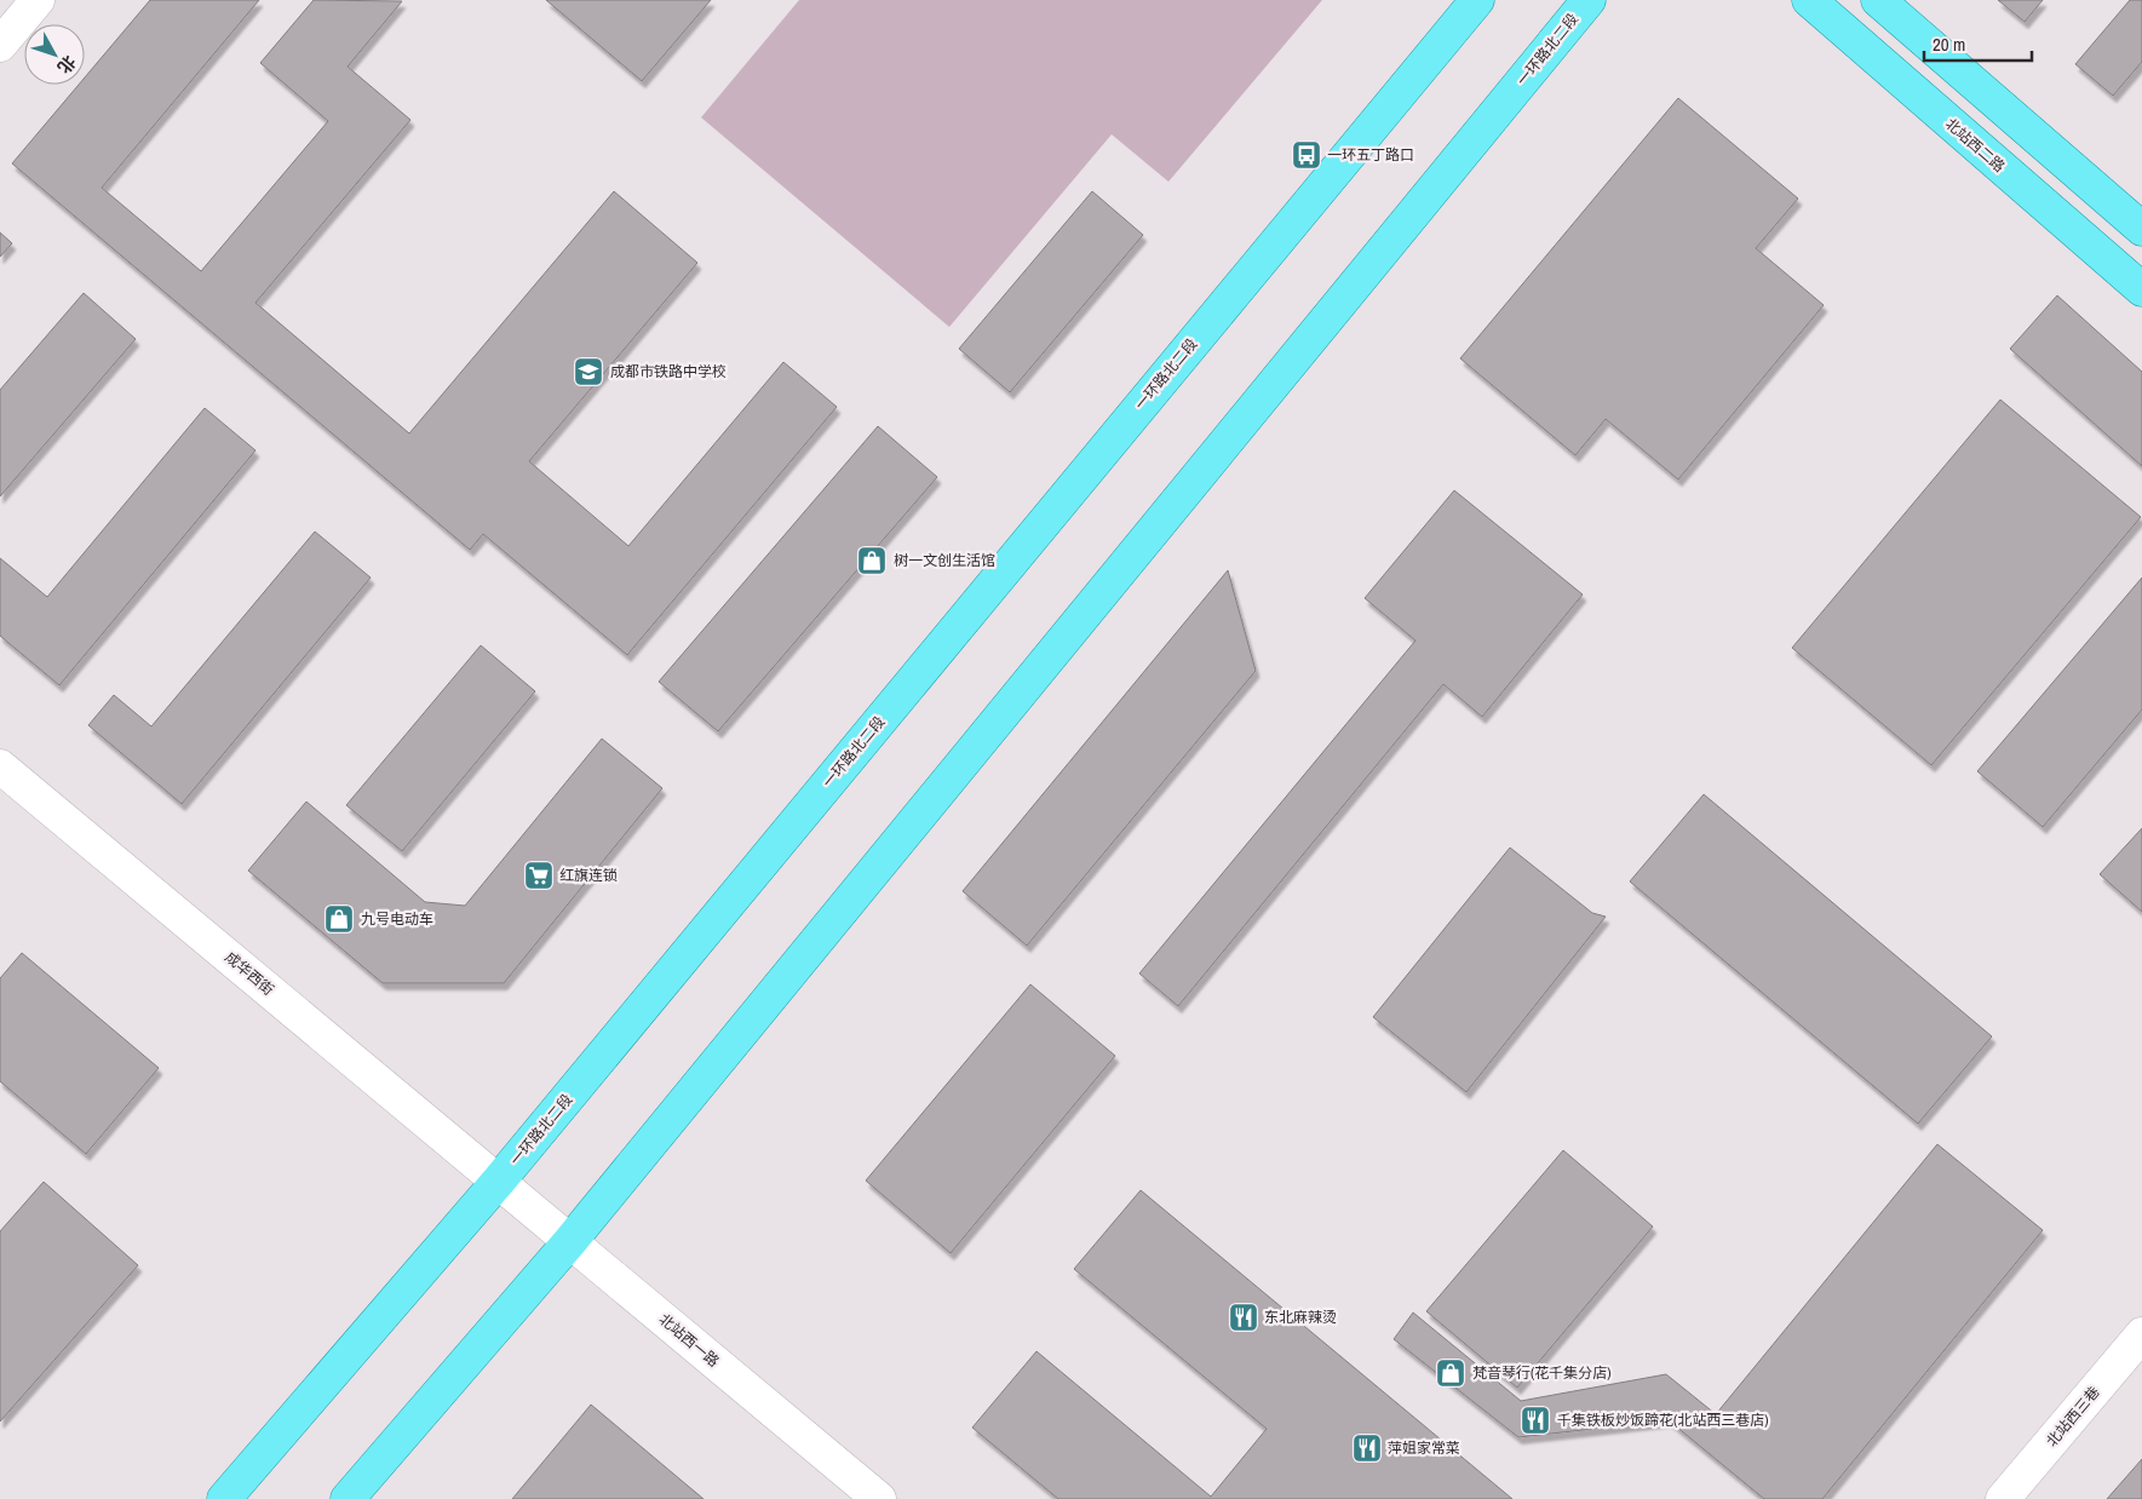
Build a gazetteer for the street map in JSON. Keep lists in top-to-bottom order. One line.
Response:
{"streets":{"main road":["一环路北二段","北站西二路"],"street":["成华西街","北站西一路","北站西三巷"]},"crossings":[["一环路北二段","成华西街"],["一环路北二段","北站西一路"],["成华西街","北站西一路"]],"places":{"bus stop":["一环五丁路口"],"school or university":["成都市铁路中学校"],"shop":["树一文创生活馆","九号电动车","梵音琴行(花千集分店)"],"supermarket":["红旗连锁"],"restaurant":["东北麻辣烫","千集铁板炒饭蹄花(北站西三巷店)","萍姐家常菜"]},"scale_bar":"20 m","north":"bottom right"}
